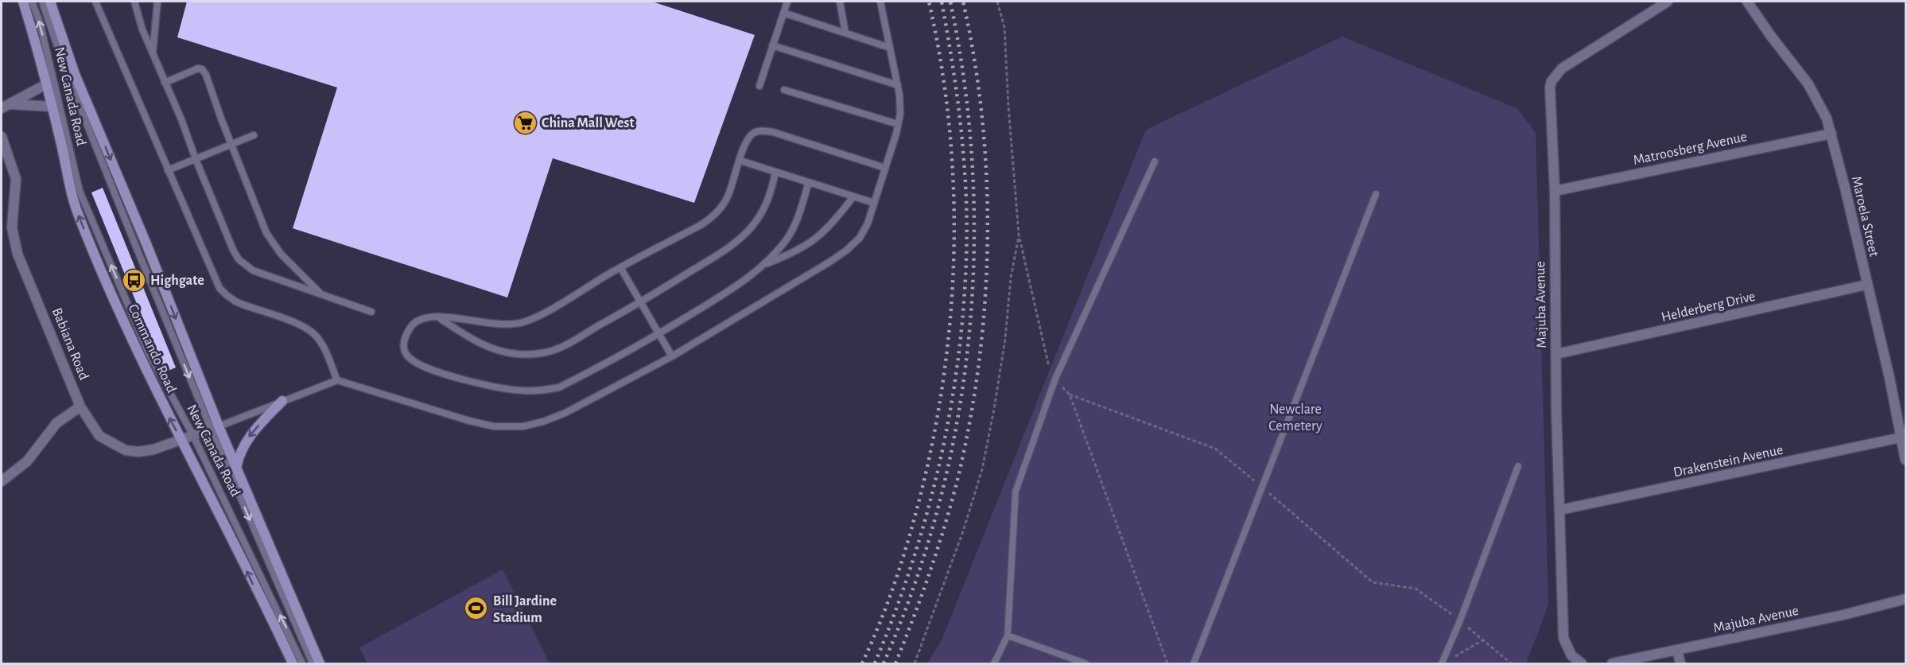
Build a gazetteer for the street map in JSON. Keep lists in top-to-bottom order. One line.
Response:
{"streets":{"main road":["Commando Road"],"street":["Matroosberg Avenue","Maroela Street","Majuba Avenue","Helderberg Drive","Babiana Road","Drakenstein Avenue"],"lane":["New Canada Road"]},"crossings":[["New Canada Road","Babiana Road"],["New Canada Road","Commando Road"],["Matroosberg Avenue","Maroela Street"],["Matroosberg Avenue","Majuba Avenue"],["Maroela Street","Helderberg Drive"],["Maroela Street","Drakenstein Avenue"],["Majuba Avenue","Helderberg Drive"],["Majuba Avenue","Drakenstein Avenue"],["Babiana Road","Commando Road"]],"parks":["Newclare Cemetery"],"places":{"supermarket":["China Mall West"],"bus stop":["Highgate"],"sports":["Bill Jardine Stadium"]}}
